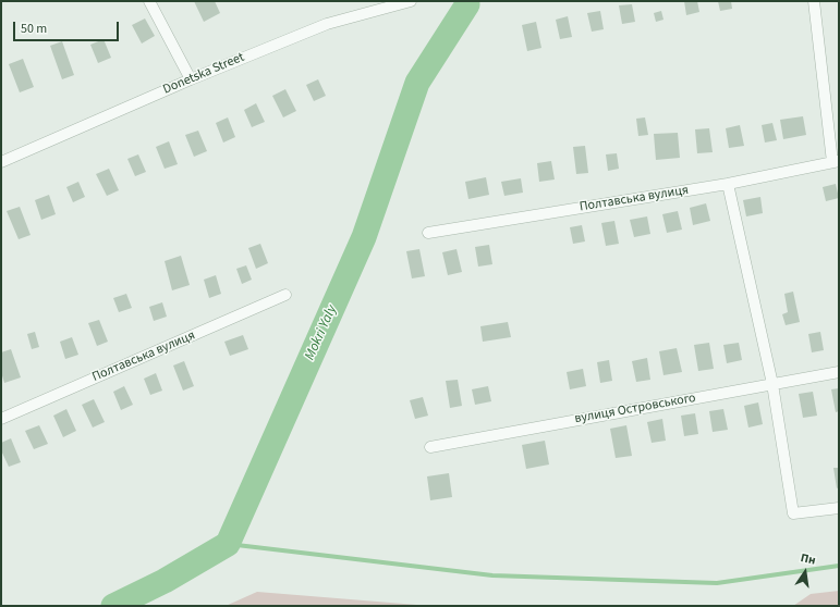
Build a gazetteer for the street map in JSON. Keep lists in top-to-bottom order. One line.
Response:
{"streets":{"street":["Donetska Street","Полтавська вулиця","вулиця Островського"]},"water":["Mokri Yaly"],"scale_bar":"50 m","north":"top"}
